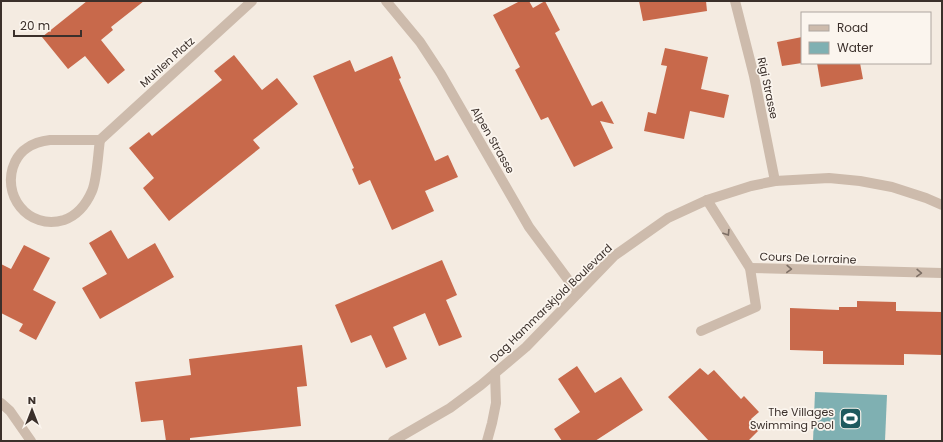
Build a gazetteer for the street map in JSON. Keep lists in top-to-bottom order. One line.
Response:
{"streets":{"street":["Muhlen Platz","Rigi Strasse","Alpen Strasse","Cours De Lorraine","Dag Hammarskjold Boulevard"]},"crossings":[["Rigi Strasse","Dag Hammarskjold Boulevard"],["Alpen Strasse","Dag Hammarskjold Boulevard"]],"one_way":["Cours De Lorraine"],"places":{"sports":["The Villages Swimming Pool"]},"legend":["Road","Water"],"scale_bar":"20 m","north":"top"}
